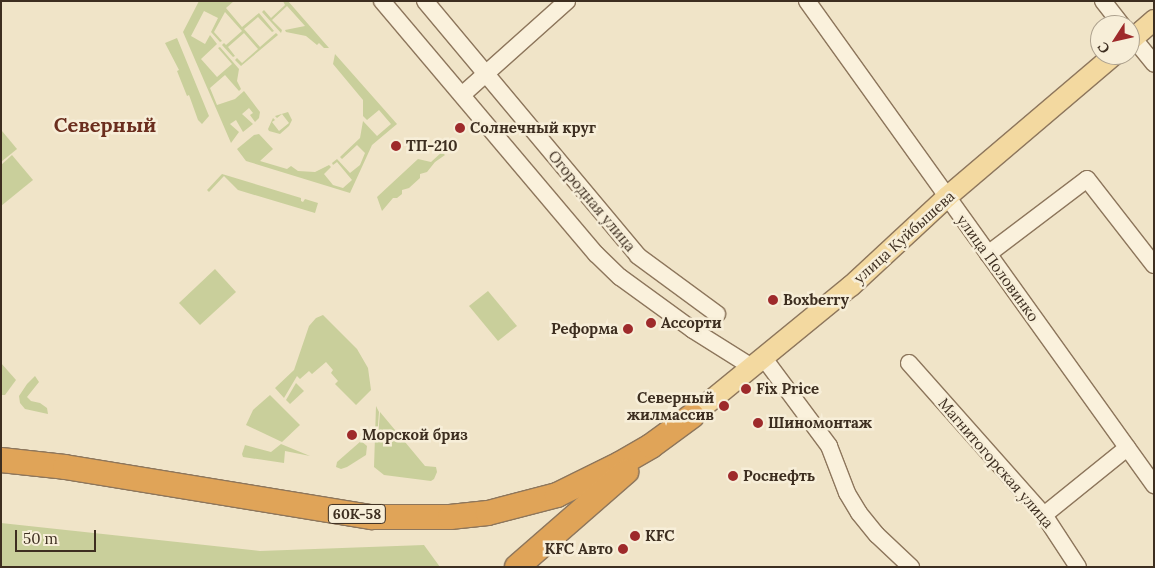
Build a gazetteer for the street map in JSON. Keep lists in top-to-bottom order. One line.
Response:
{"streets":{"highway":["60К-58"],"main road":["улица Куйбышева"],"street":["Огородная улица","улица Половинко","Магнитогорская улица"]},"crossings":[["улица Куйбышева","улица Половинко"],["улица Куйбышева","60К-58"]],"districts":["Северный"],"places":["Солнечный круг","ТП-210","Boxberry","Ассорти","Реформа","Fix Price","Северный жилмассив","Шиномонтаж","Морской бриз","Роснефть","KFC","KFC Авто"],"scale_bar":"50 m","north":"bottom left"}
